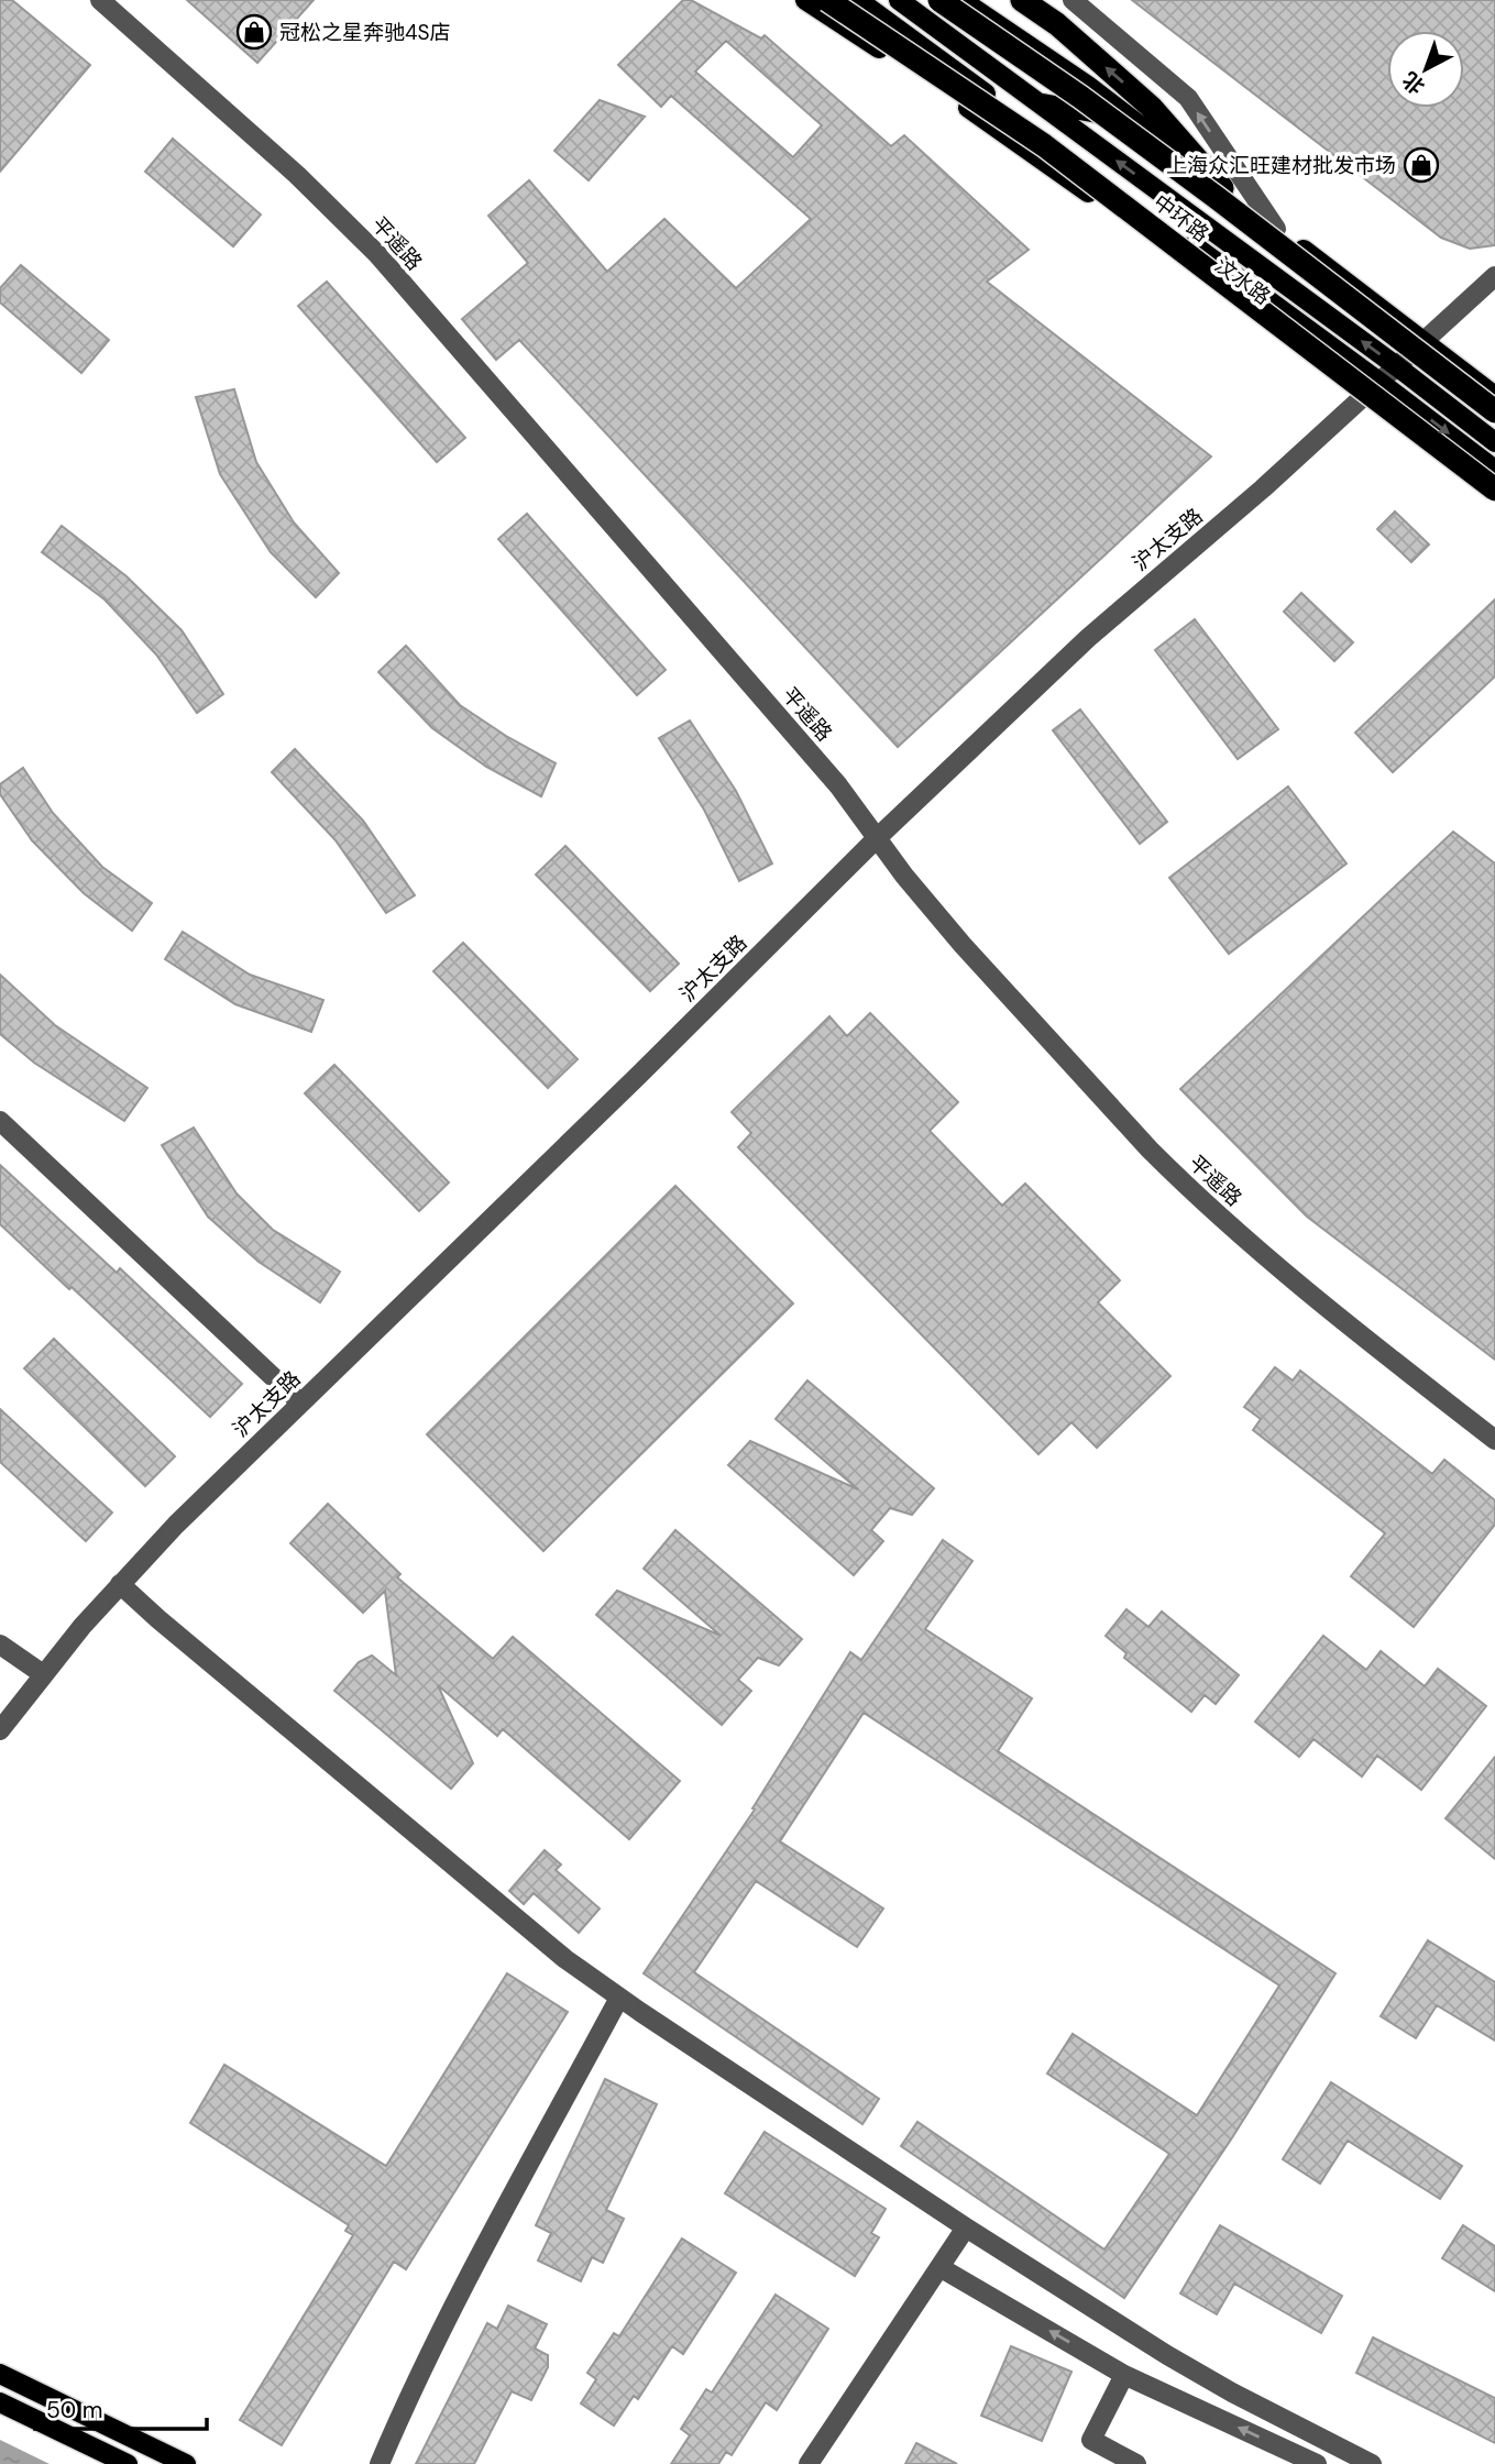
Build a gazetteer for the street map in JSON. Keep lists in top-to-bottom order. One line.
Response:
{"streets":{"highway":["中环路"],"main road":["汶水路"],"street":["平遥路","沪太支路"]},"crossings":[["平遥路","沪太支路"],["汶水路","沪太支路"]],"places":{"shop":["冠松之星奔驰4S店","上海众汇旺建材批发市场"]},"scale_bar":"50 m","north":"bottom left"}
